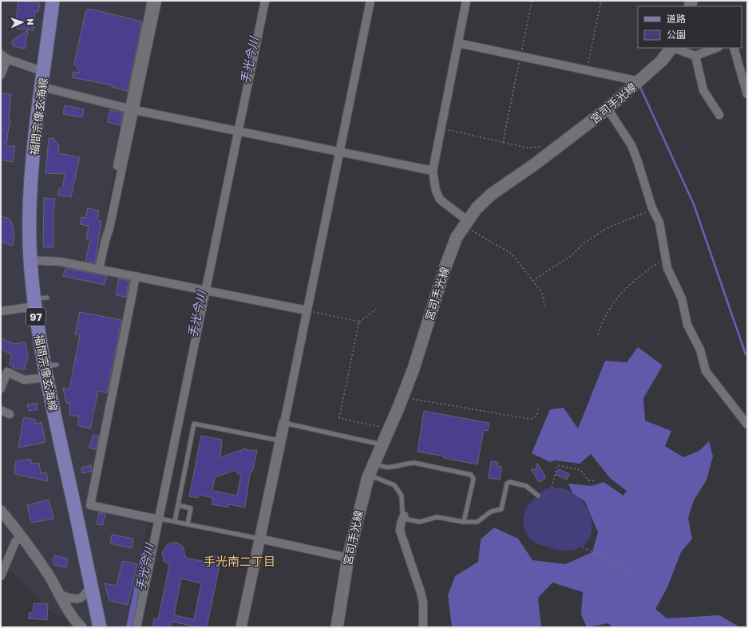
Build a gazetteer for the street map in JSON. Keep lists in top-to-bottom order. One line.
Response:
{"streets":{"main road":["宮司手光線","福間宗像玄海線","97"]},"districts":["手光南二丁目"],"water":["手光今川"],"legend":["道路","公園"],"north":"right"}
